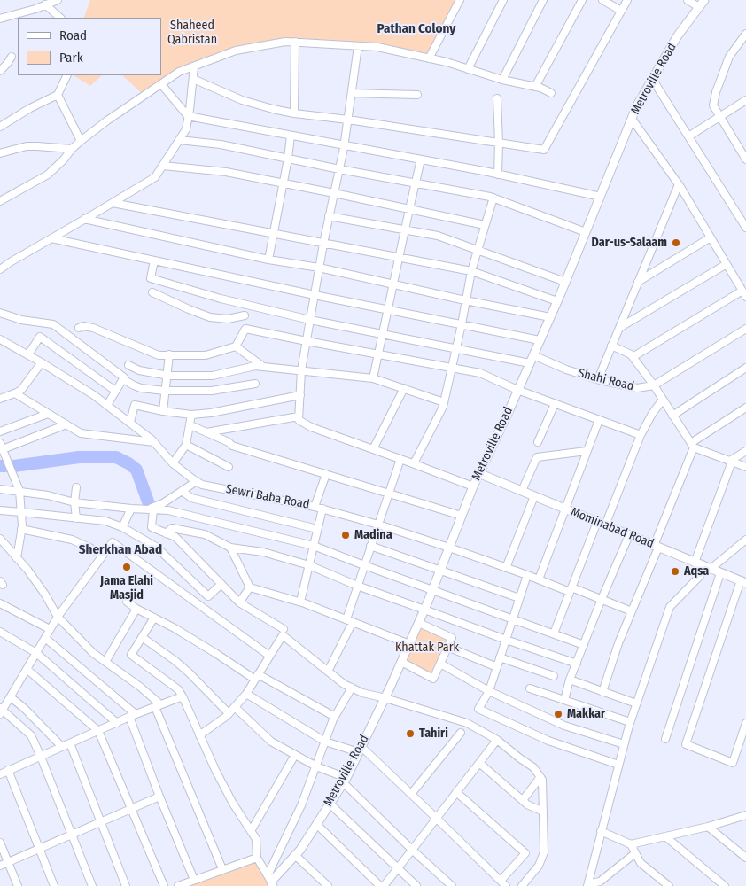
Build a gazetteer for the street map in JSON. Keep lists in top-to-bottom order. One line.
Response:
{"streets":{"main road":["Metroville Road","Mominabad Road"],"street":["Shahi Road","Sewri Baba Road"]},"crossings":[["Metroville Road","Shahi Road"],["Metroville Road","Sewri Baba Road"],["Metroville Road","Mominabad Road"]],"districts":["Pathan Colony","Sherkhan Abad"],"parks":["Shaheed Qabristan","Khattak Park"],"places":["Dar-us-Salaam","Madina","Jama Elahi Masjid","Aqsa","Makkar","Tahiri"],"legend":["Road","Park"]}
